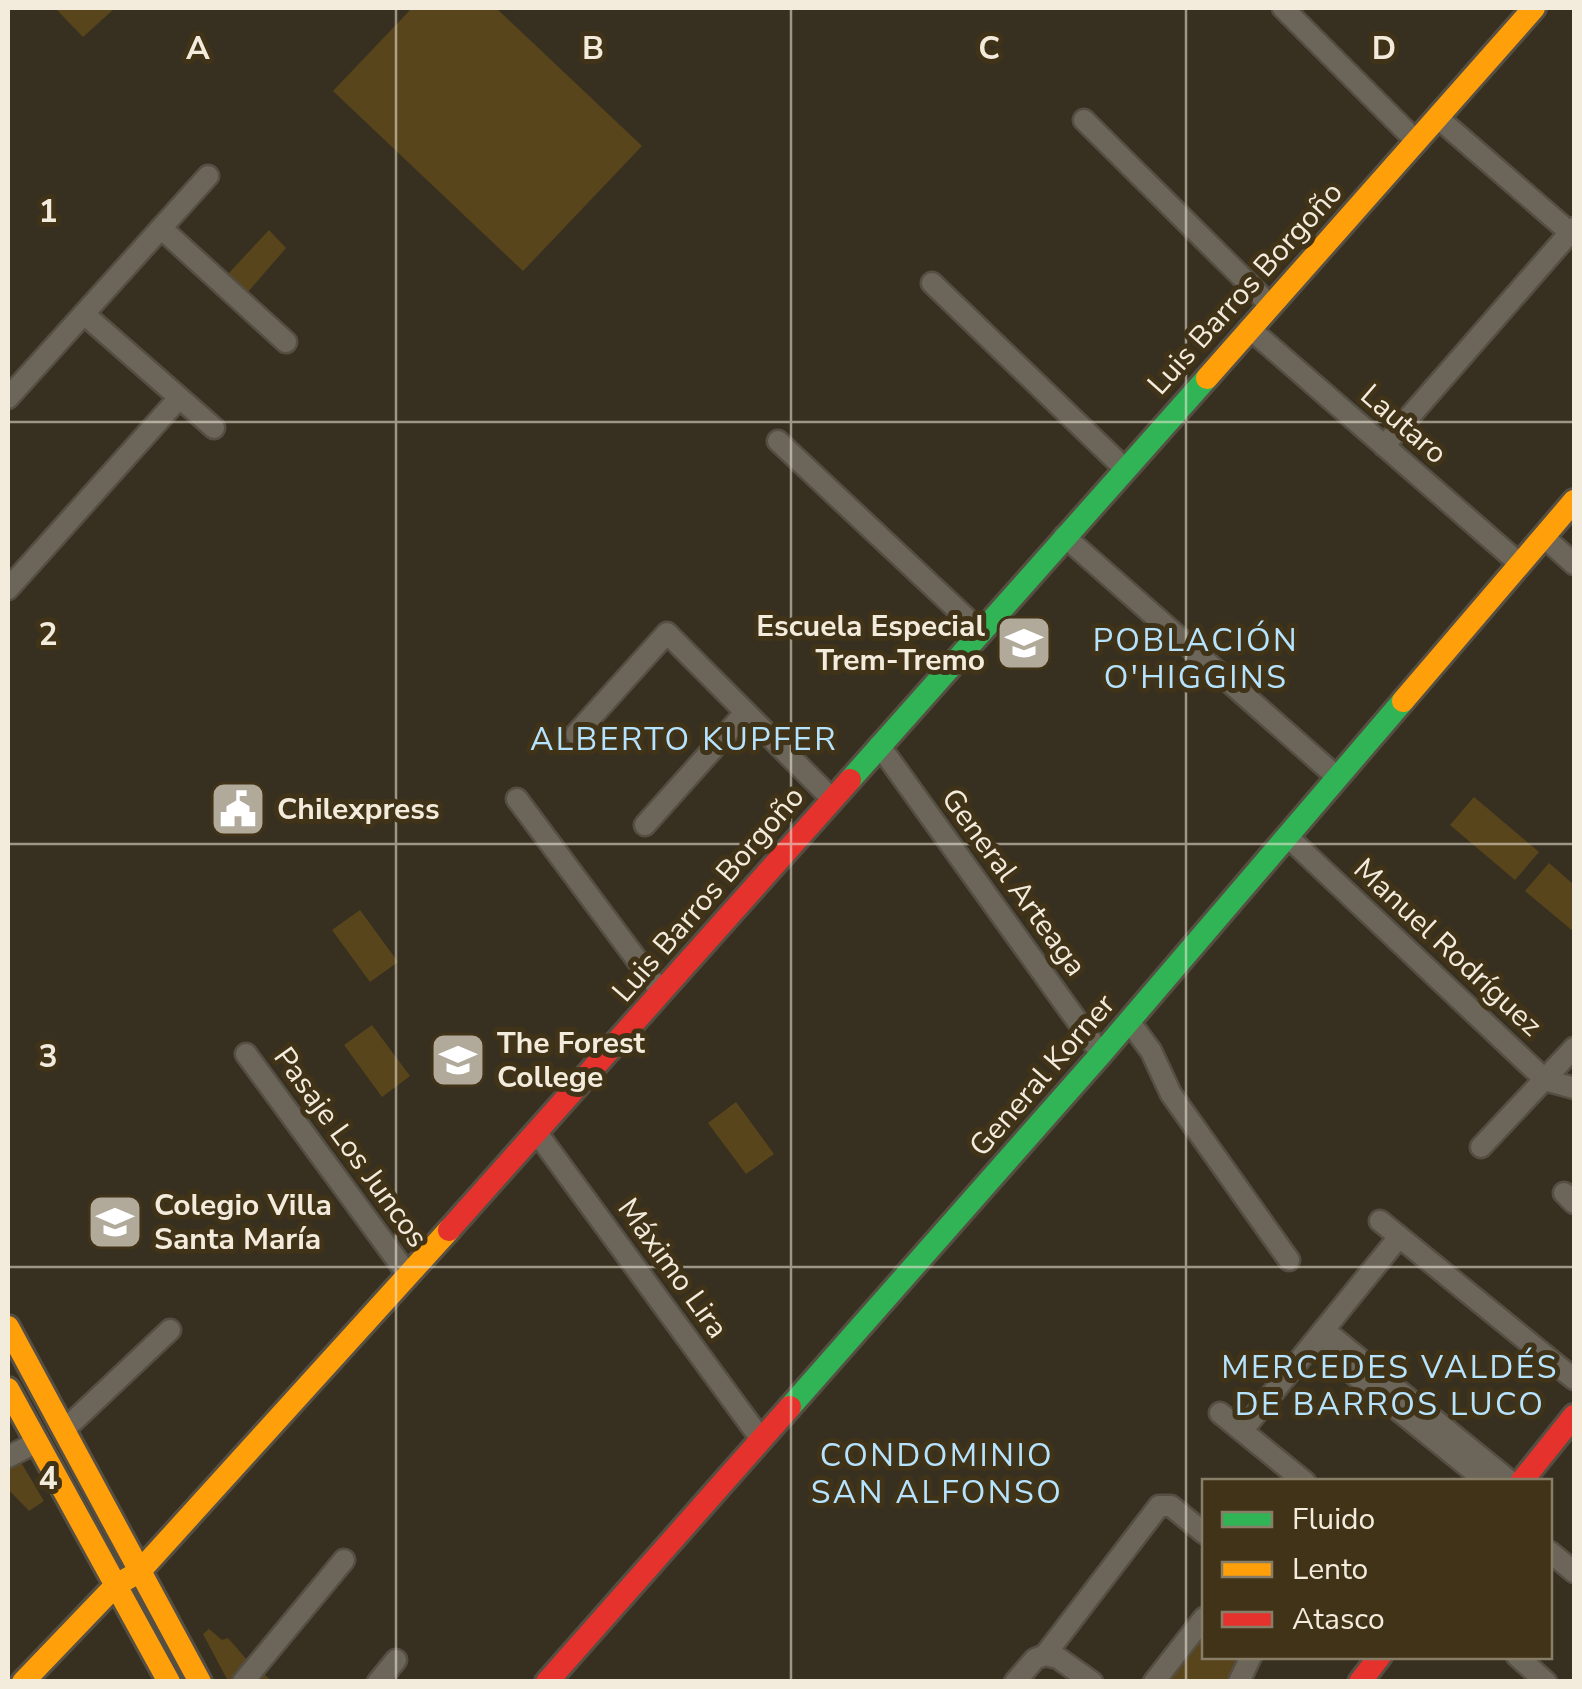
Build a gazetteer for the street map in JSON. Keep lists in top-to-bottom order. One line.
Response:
{"streets":{"street":["Luis Barros Borgoño","Lautaro","General Arteaga","Manuel Rodríguez","General Korner","Pasaje Los Juncos","Máximo Lira"]},"crossings":[["Luis Barros Borgoño","Lautaro"],["Luis Barros Borgoño","General Arteaga"],["Luis Barros Borgoño","Pasaje Los Juncos"],["Luis Barros Borgoño","Máximo Lira"],["Lautaro","General Korner"],["General Arteaga","General Korner"],["Manuel Rodríguez","General Korner"],["General Korner","Máximo Lira"]],"districts":["POBLACIÓN O'HIGGINS","ALBERTO KUPFER","MERCEDES VALDÉS DE BARROS LUCO","CONDOMINIO SAN ALFONSO"],"places":{"school or university":["Escuela Especial Trem-Tremo","The Forest College","Colegio Villa Santa María"],"public building":["Chilexpress"]},"legend":["Fluido","Lento","Atasco"],"grid":{"columns":["A","B","C","D"],"rows":["1","2","3","4"]}}
